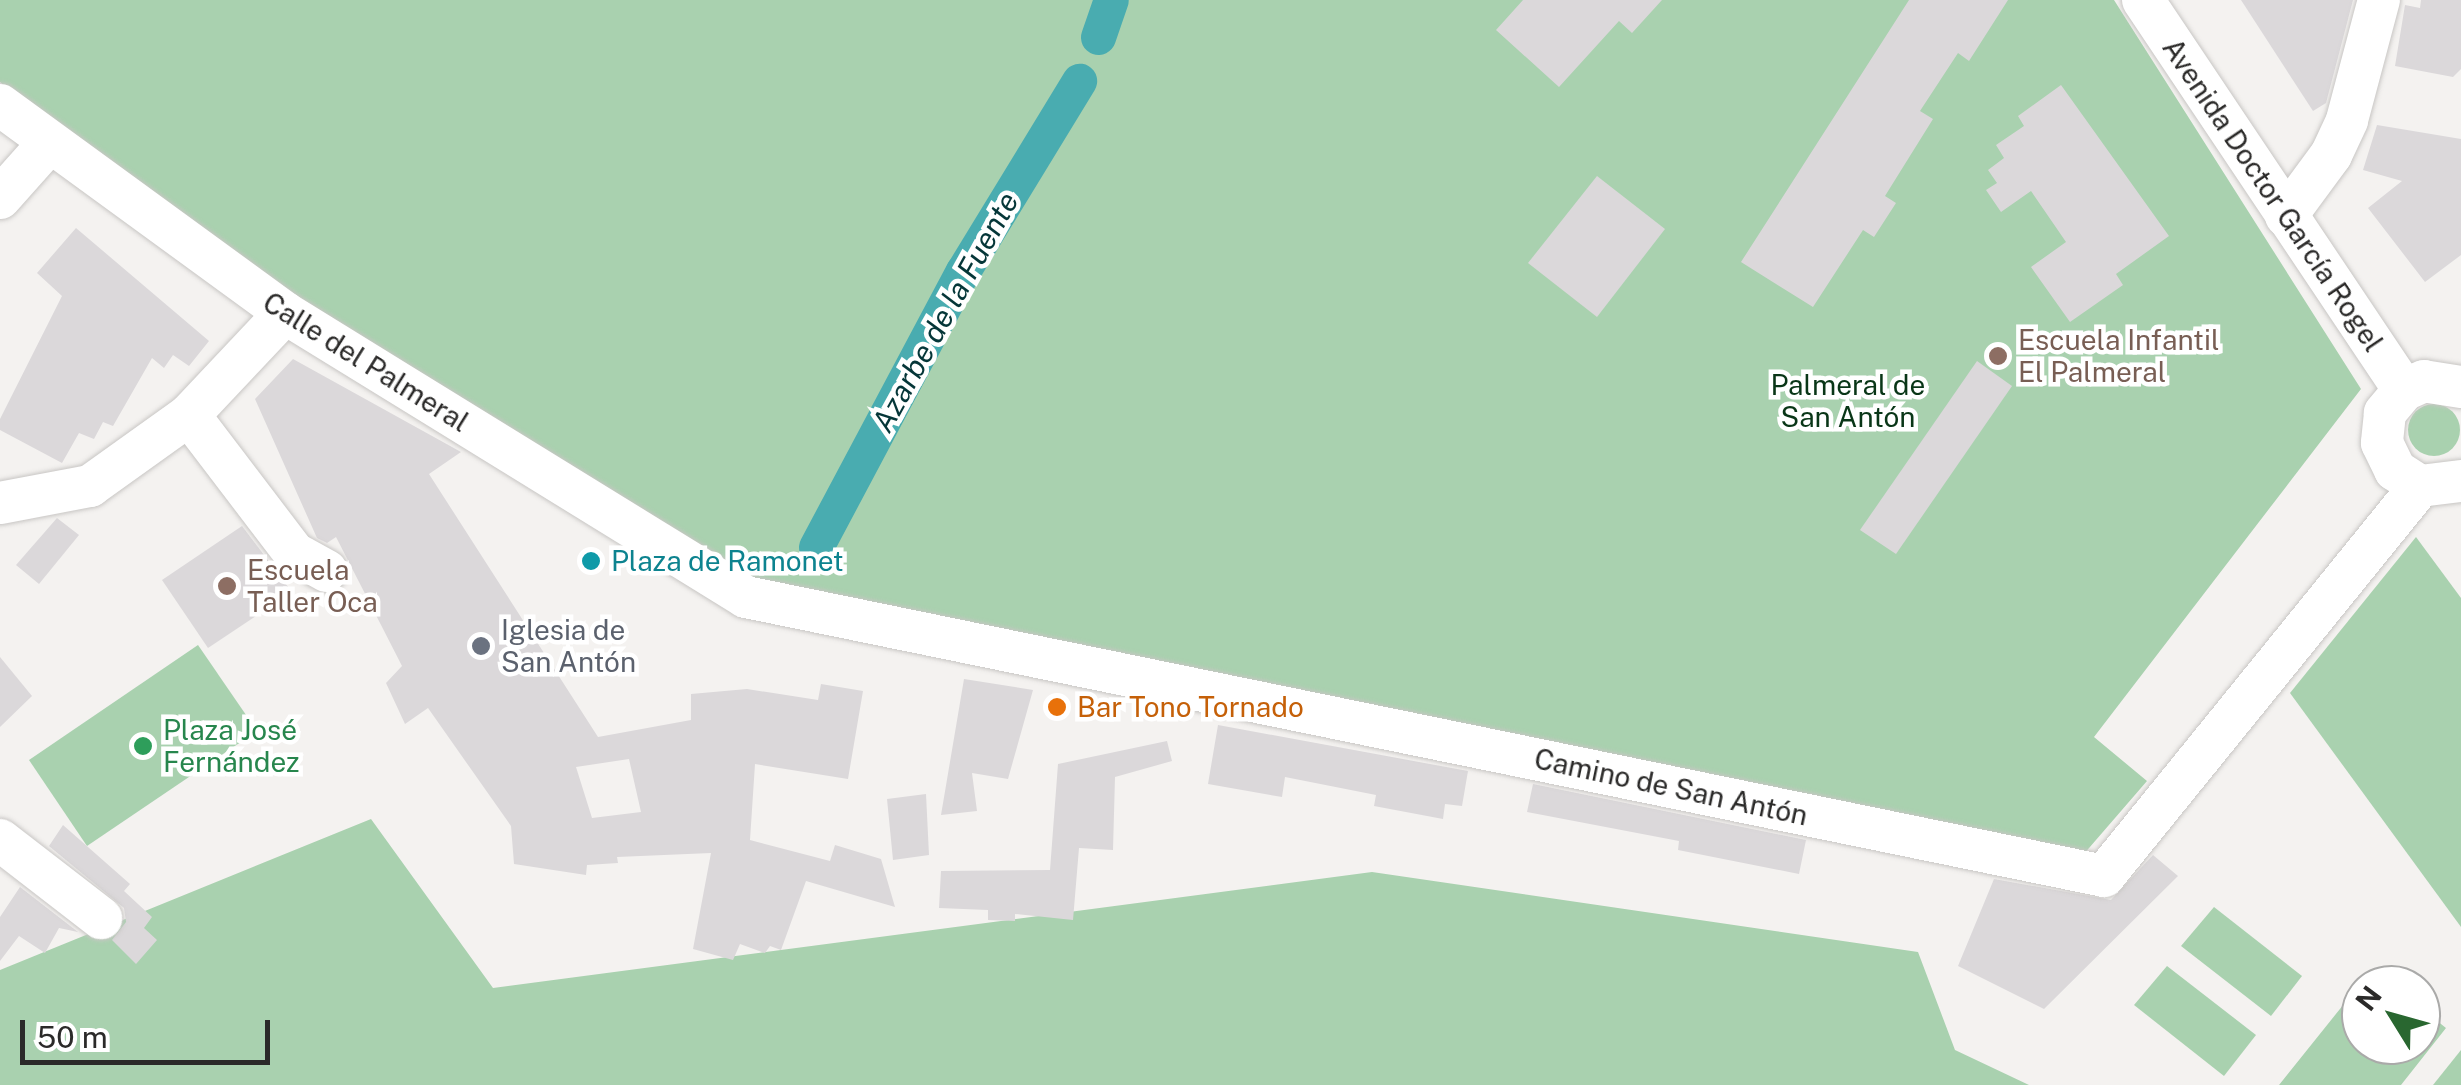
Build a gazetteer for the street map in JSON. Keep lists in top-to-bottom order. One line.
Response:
{"streets":{"street":["Avenida Doctor García Rogel","Calle del Palmeral","Camino de San Antón"]},"crossings":[["Calle del Palmeral","Camino de San Antón"]],"water":["Azarbe de la Fuente"],"parks":["Palmeral de San Antón"],"places":["Escuela Infantil El Palmeral","Plaza de Ramonet","Escuela Taller Oca","Iglesia de San Antón","Bar Tono Tornado","Plaza José Fernández"],"scale_bar":"50 m","north":"top left"}
